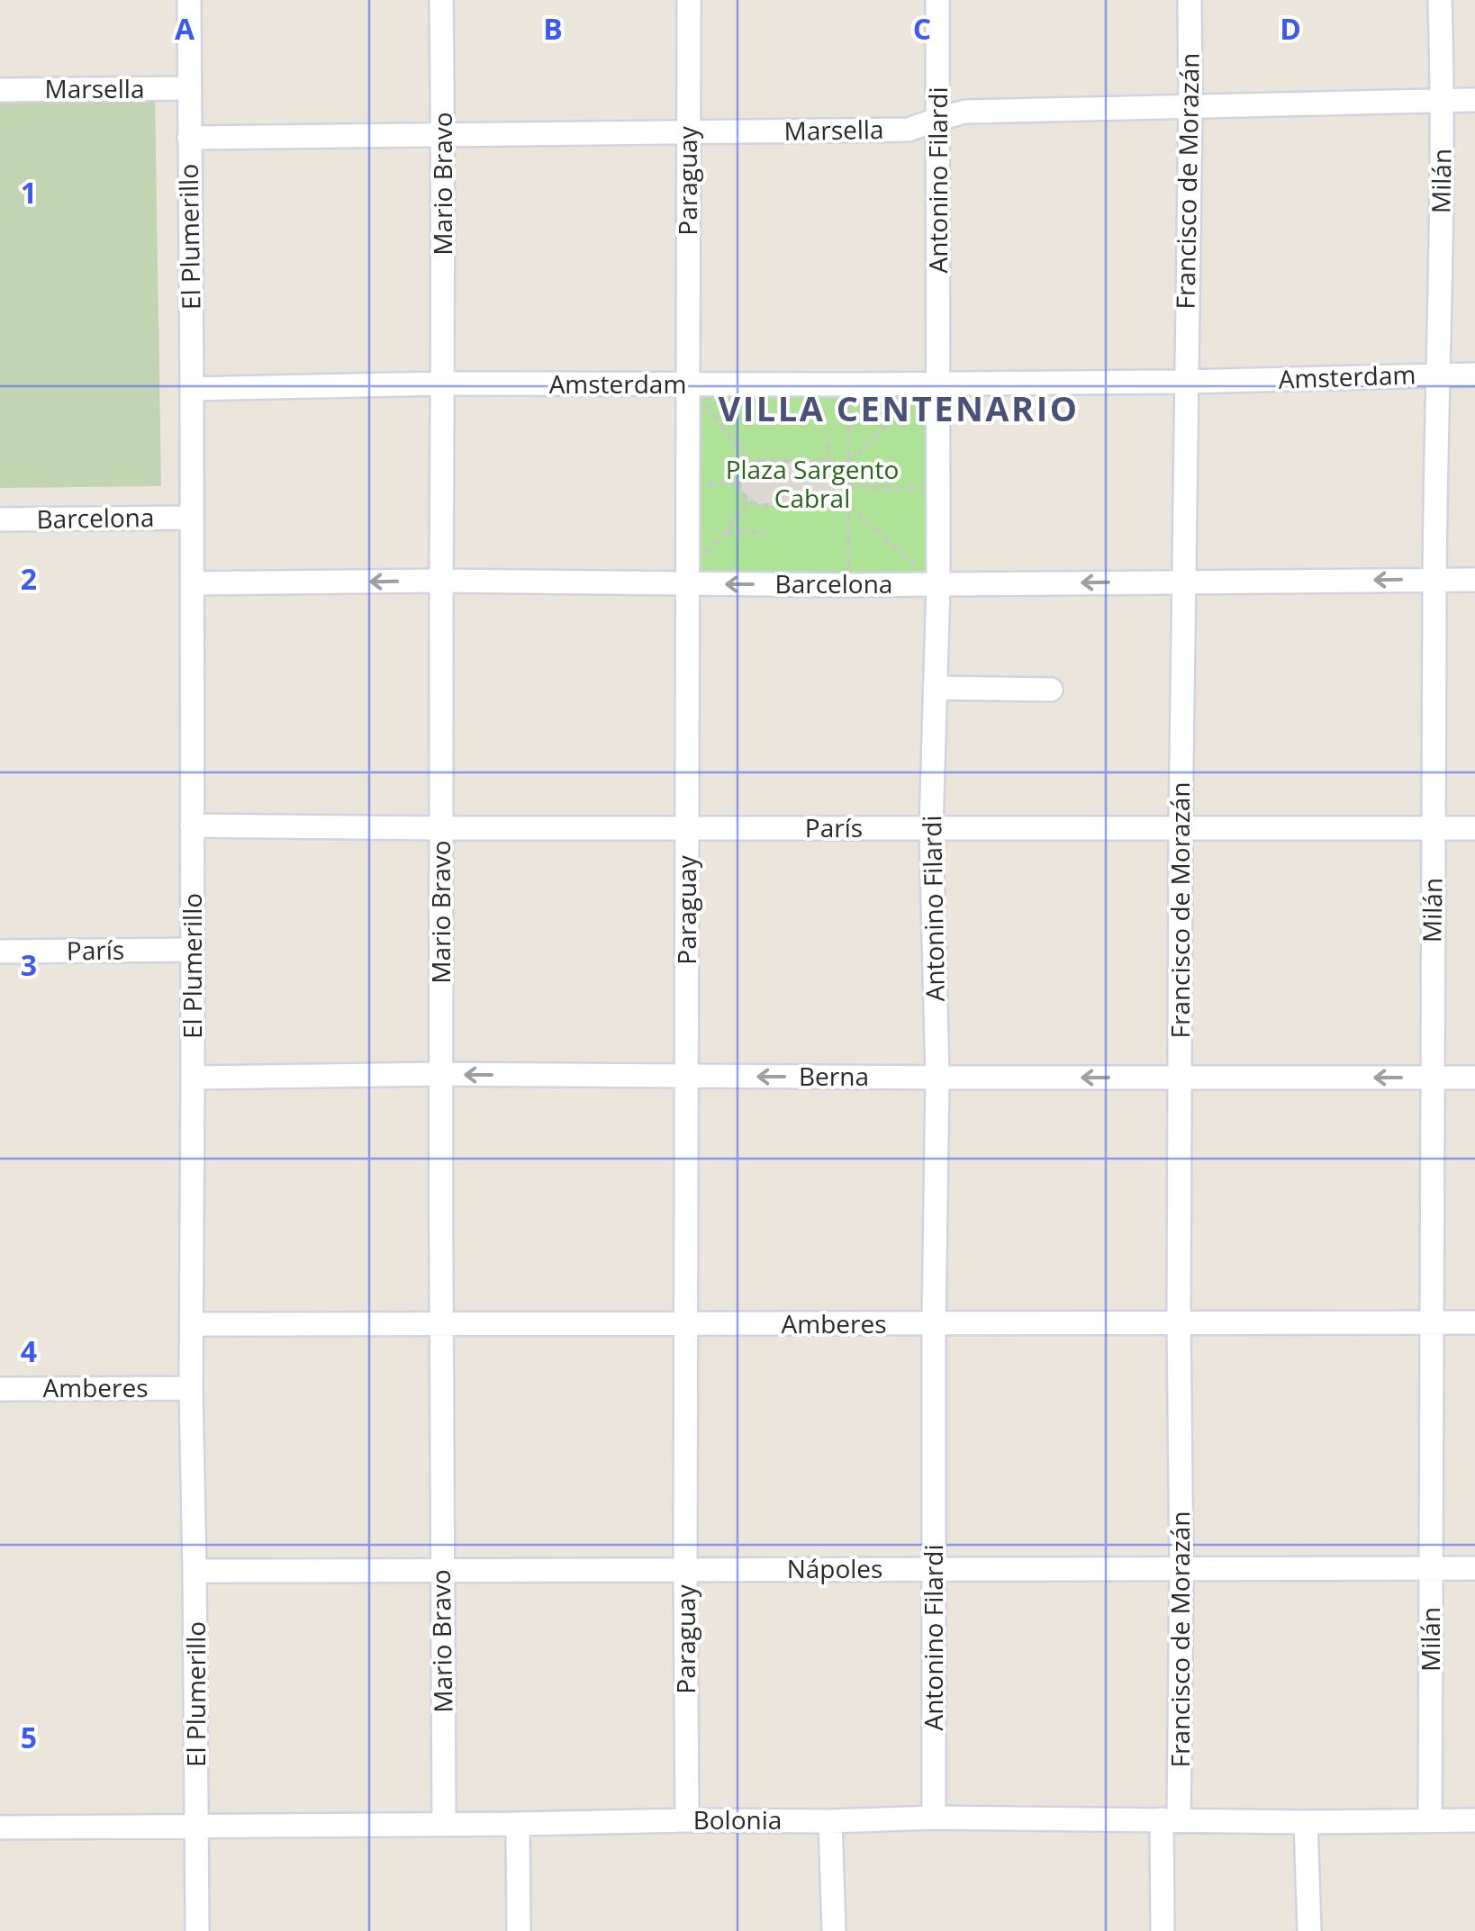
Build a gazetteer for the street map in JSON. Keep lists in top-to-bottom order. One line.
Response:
{"streets":{"street":["Marsella","Antonino Filardi","Paraguay","Francisco de Morazán","Milán","Mario Bravo","El Plumerillo","Amsterdam","Barcelona","París","Berna","Amberes","Nápoles","Bolonia"]},"crossings":[["Marsella","Antonino Filardi"],["Marsella","Paraguay"],["Marsella","Francisco de Morazán"],["Marsella","Milán"],["Marsella","Mario Bravo"],["Marsella","El Plumerillo"],["Antonino Filardi","Amsterdam"],["Antonino Filardi","Barcelona"],["Antonino Filardi","París"],["Antonino Filardi","Berna"],["Antonino Filardi","Amberes"],["Antonino Filardi","Nápoles"],["Antonino Filardi","Bolonia"],["Paraguay","Amsterdam"],["Paraguay","Barcelona"],["Paraguay","París"],["Paraguay","Berna"],["Paraguay","Amberes"],["Paraguay","Nápoles"],["Paraguay","Bolonia"],["Francisco de Morazán","Amsterdam"],["Francisco de Morazán","Barcelona"],["Francisco de Morazán","París"],["Francisco de Morazán","Berna"],["Francisco de Morazán","Amberes"],["Francisco de Morazán","Nápoles"],["Francisco de Morazán","Bolonia"],["Milán","Amsterdam"],["Milán","Barcelona"],["Milán","París"],["Milán","Berna"],["Milán","Amberes"],["Milán","Nápoles"],["Milán","Bolonia"],["Mario Bravo","Amsterdam"],["Mario Bravo","Barcelona"],["Mario Bravo","París"],["Mario Bravo","Berna"],["Mario Bravo","Amberes"],["Mario Bravo","Nápoles"],["Mario Bravo","Bolonia"],["El Plumerillo","Amsterdam"],["El Plumerillo","Barcelona"],["El Plumerillo","París"],["El Plumerillo","Berna"],["El Plumerillo","Amberes"],["El Plumerillo","Nápoles"],["El Plumerillo","Bolonia"]],"one_way":["Barcelona","Berna"],"districts":["VILLA CENTENARIO"],"parks":["Plaza Sargento Cabral"],"grid":{"columns":["A","B","C","D"],"rows":["1","2","3","4","5"]}}
